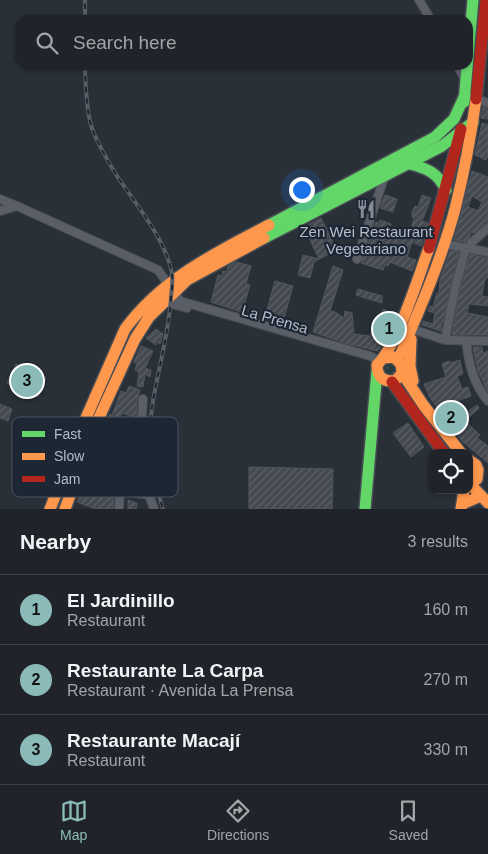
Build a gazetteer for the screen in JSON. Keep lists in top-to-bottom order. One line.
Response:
{"streets":{"street":["La Prensa"]},"places":{"restaurant":["Zen Wei Restaurant Vegetariano"]},"legend":["Fast","Slow","Jam"],"page":{"search":"Search here","pins":["1","3","2"],"heading":["Nearby","3 results"],"list":[{"mark":"1","name":"El Jardinillo","note":"Restaurant","value":"160 m"},{"mark":"2","name":"Restaurante La Carpa","note":"Restaurant · Avenida La Prensa","value":"270 m"},{"mark":"3","name":"Restaurante Macají","note":"Restaurant","value":"330 m"}],"nav":["Map","Directions","Saved"]}}
